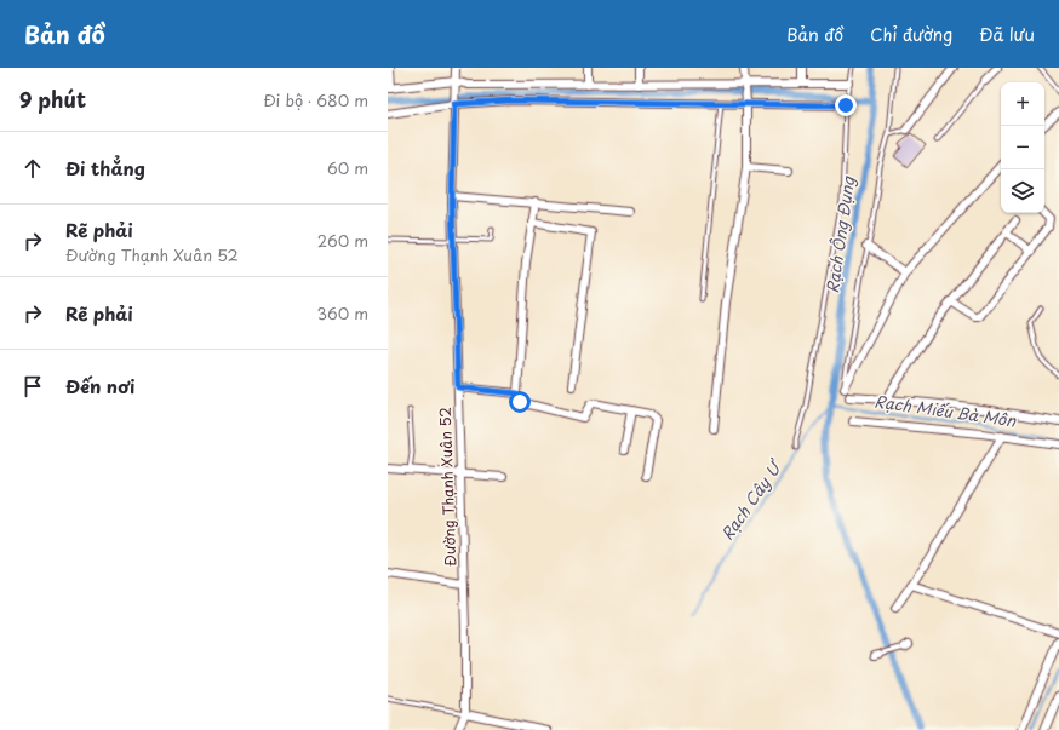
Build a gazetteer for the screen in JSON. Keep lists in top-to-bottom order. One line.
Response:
{"streets":{"street":["Đường Thạnh Xuân 52"]},"water":["Rạch Ông Đụng","Rạch Miếu Bà Môn","Rạch Cây Ư"],"page":{"header":"Bản đồ","nav":["Bản đồ","Chỉ đường","Đã lưu"],"heading":["9 phút","Đi bộ · 680 m"],"map_buttons":["+","−"],"list":[["Đi thẳng","60 m"],["Rẽ phải","Đường Thạnh Xuân 52","260 m"],["Rẽ phải","360 m"],"Đến nơi"]}}
